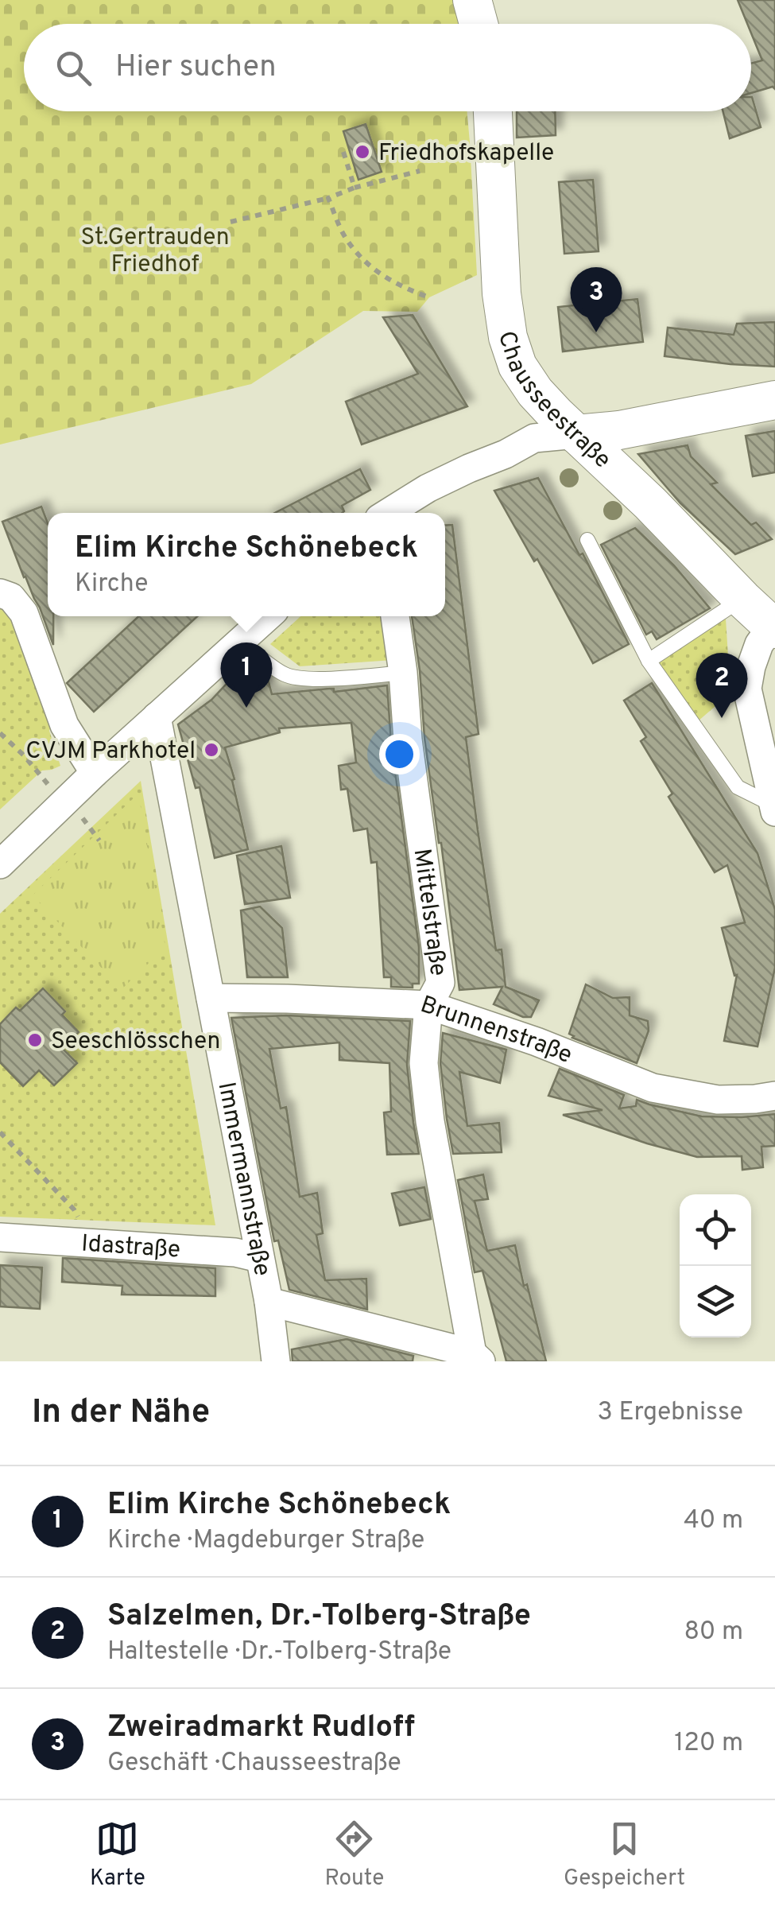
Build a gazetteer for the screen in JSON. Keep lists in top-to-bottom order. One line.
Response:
{"streets":{"street":["Chausseestraße","Mittelstraße","Brunnenstraße","Immermannstraße","Idastraße"]},"crossings":[["Mittelstraße","Brunnenstraße"],["Brunnenstraße","Immermannstraße"],["Immermannstraße","Idastraße"]],"parks":["St.Gertrauden Friedhof"],"places":["Friedhofskapelle","CVJM Parkhotel","Seeschlösschen"],"page":{"search":"Hier suchen","pins":["3","1","2"],"popup":["Elim Kirche Schönebeck","Kirche"],"heading":["In der Nähe","3 Ergebnisse"],"list":[{"mark":"1","name":"Elim Kirche Schönebeck","note":"Kirche · Magdeburger Straße","value":"40 m"},{"mark":"2","name":"Salzelmen, Dr.-Tolberg-Straße","note":"Haltestelle · Dr.-Tolberg-Straße","value":"80 m"},{"mark":"3","name":"Zweiradmarkt Rudloff","note":"Geschäft · Chausseestraße","value":"120 m"}],"nav":["Karte","Route","Gespeichert"]}}
